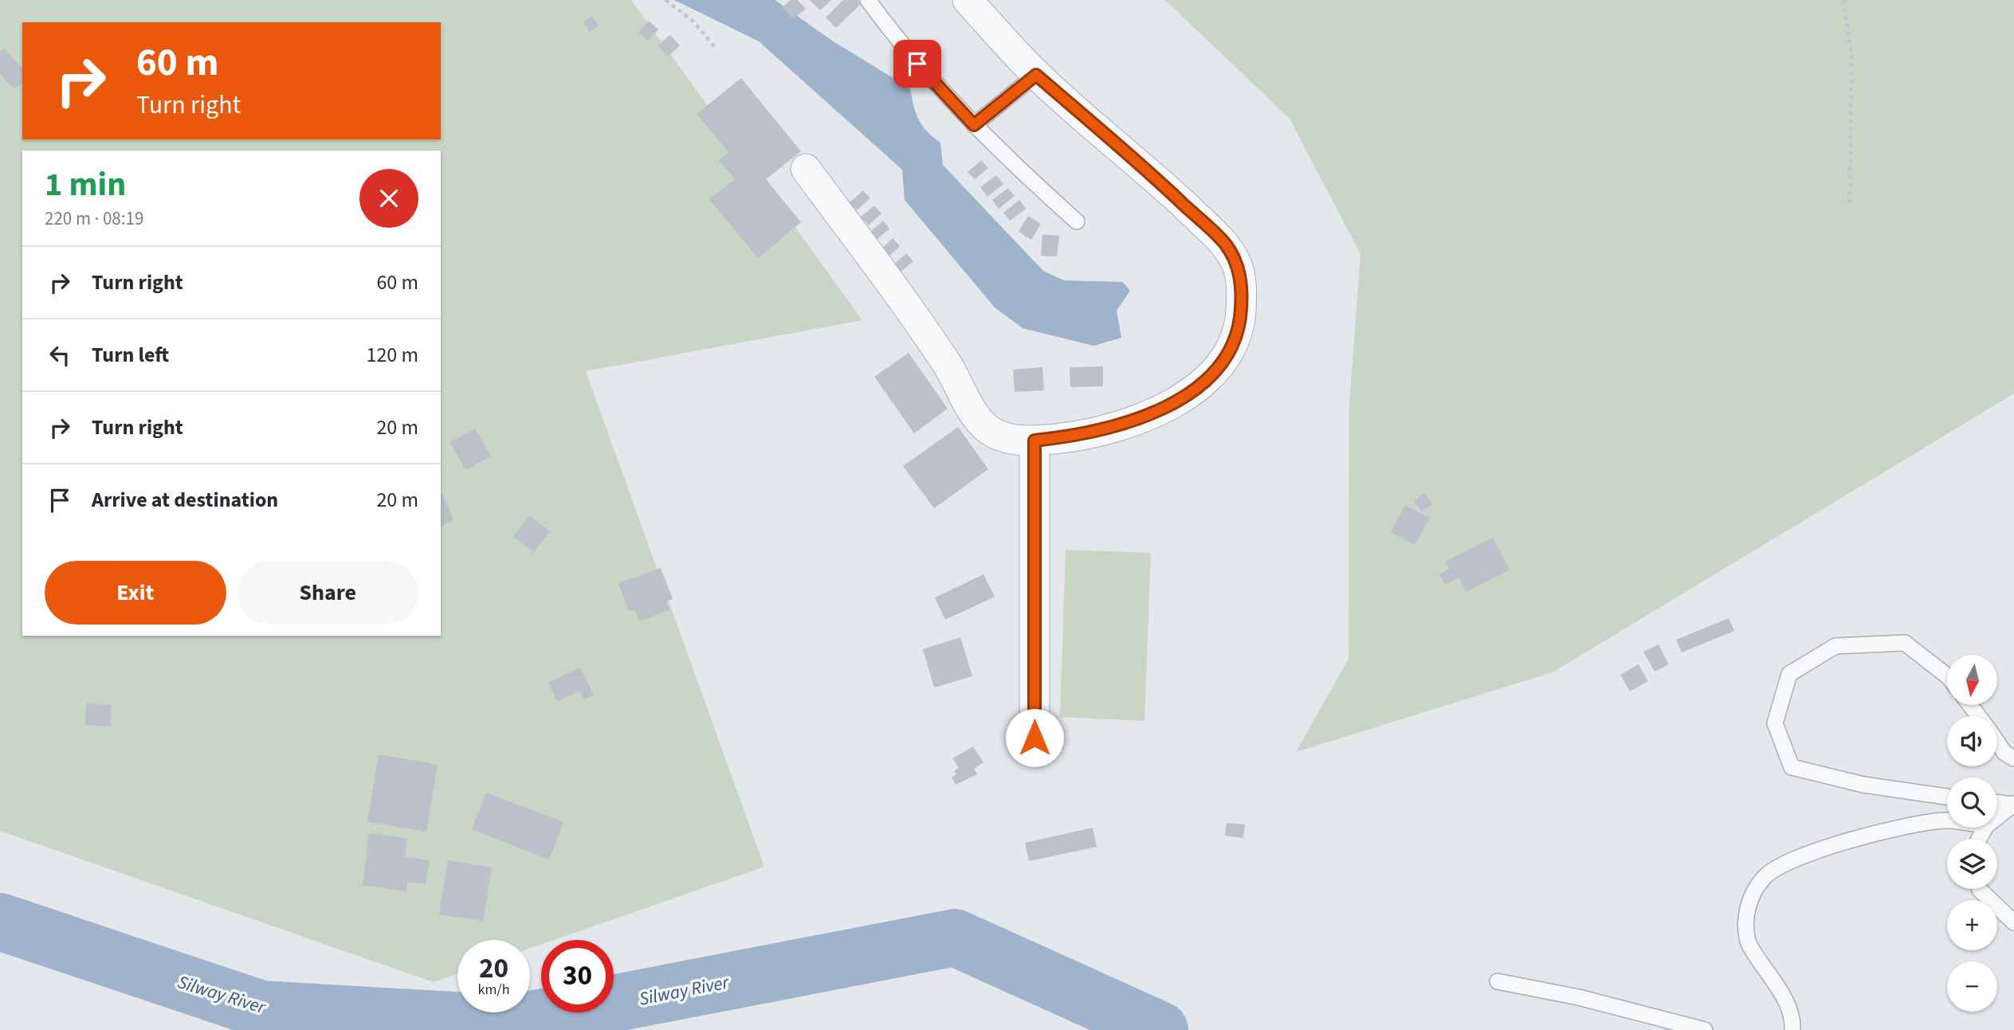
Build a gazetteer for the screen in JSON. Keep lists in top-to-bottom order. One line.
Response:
{"water":["Silway River"],"north":"bottom","page":{"turn":["60 m","Turn right"],"heading":["1 min","220 m · 08:19"],"list":[{"name":"Turn right","value":"60 m"},{"name":"Turn left","value":"120 m"},{"name":"Turn right","value":"20 m"},{"name":"Arrive at destination","value":"20 m"}],"buttons":["Exit","Share"],"map_buttons":["+","−"],"speed":"20 km/h","limit":"30"}}
